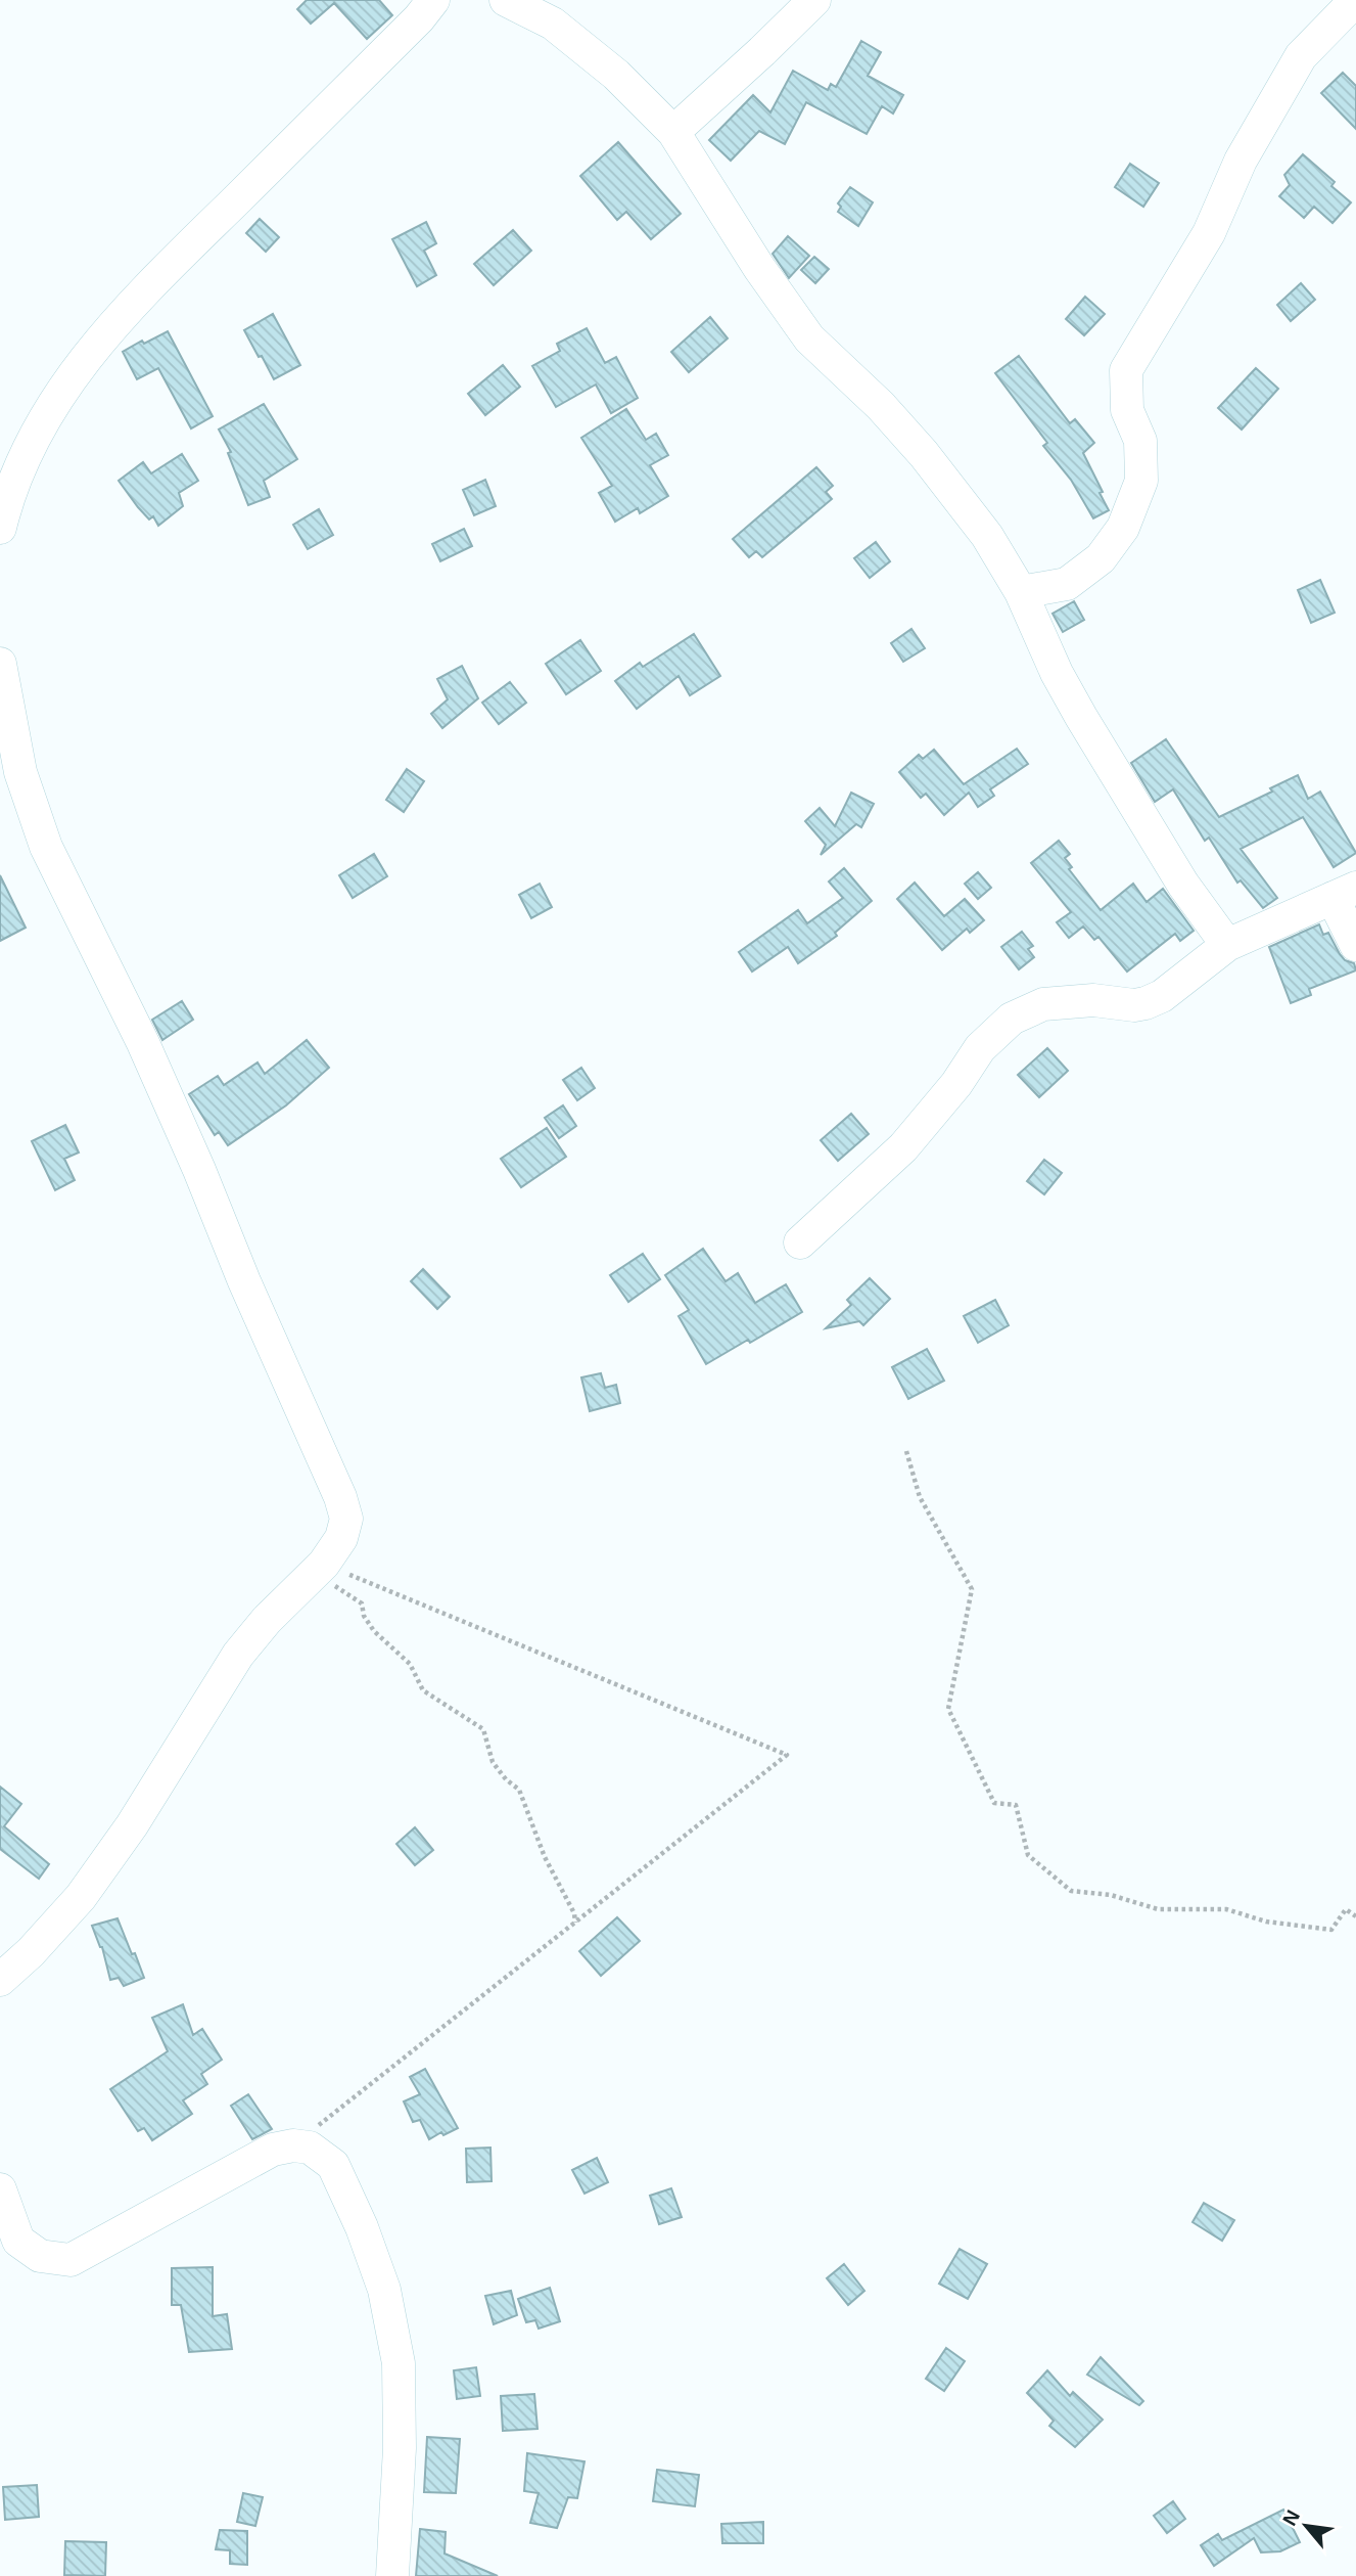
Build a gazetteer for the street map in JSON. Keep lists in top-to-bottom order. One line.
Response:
{"north":"top left"}
